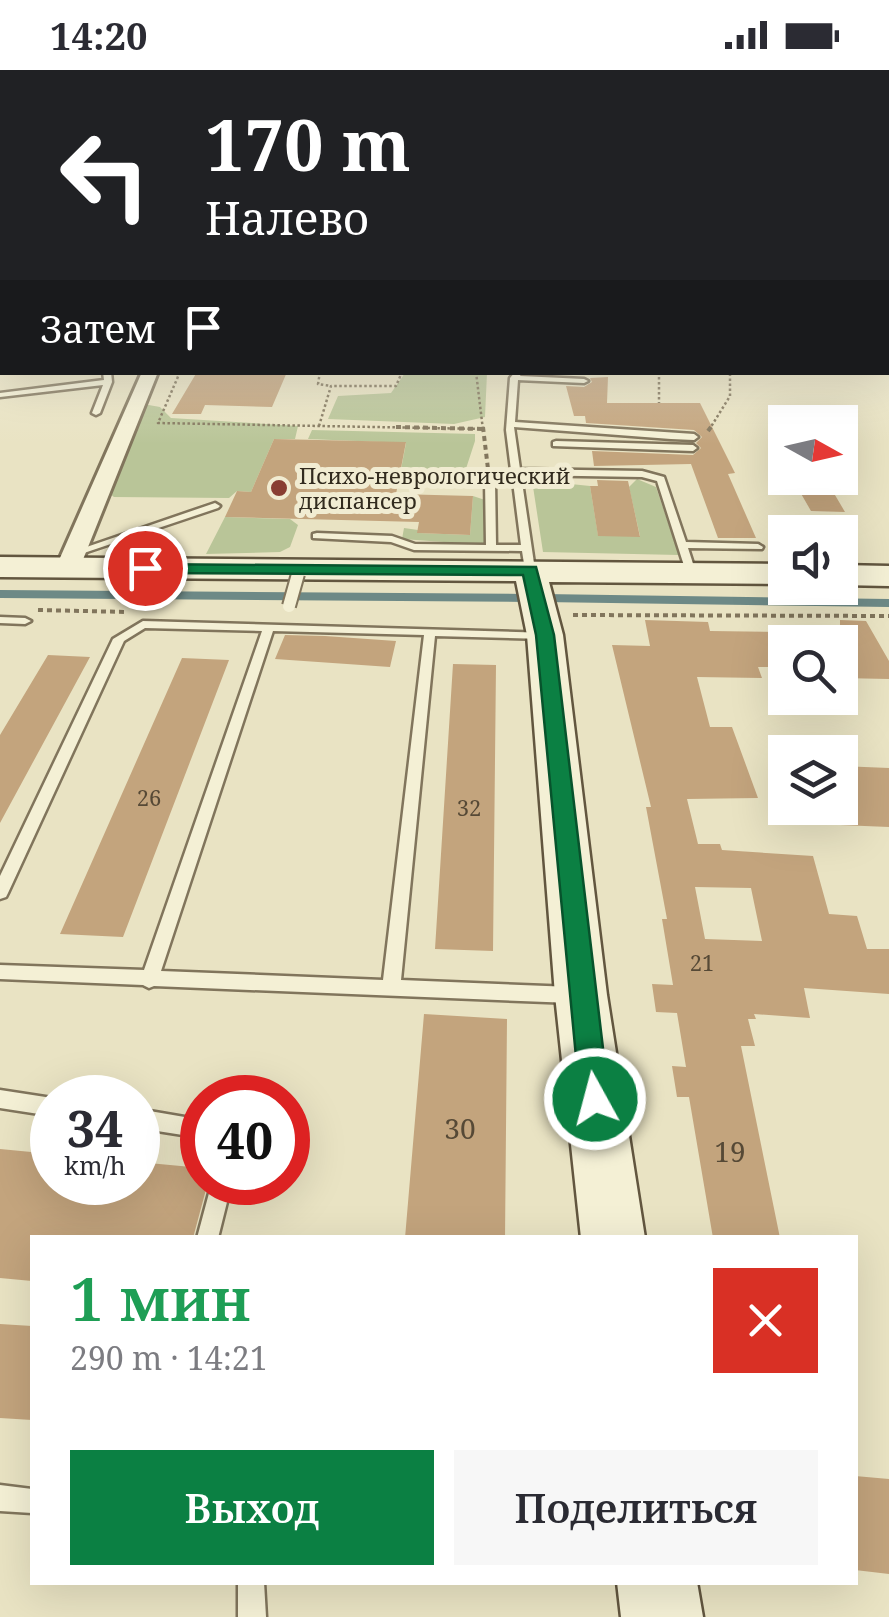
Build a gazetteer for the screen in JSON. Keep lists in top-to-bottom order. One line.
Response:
{"places":["Психо-неврологический диспансер"],"house_numbers":["26","32","21","30","19"],"north":"right","page":{"status":"14:20","turn":["170 m","Налево"],"then":"Затем","speed":"34 km/h","limit":"40","heading":["1 мин","290 m · 14:21"],"buttons":["Выход","Поделиться"]}}
